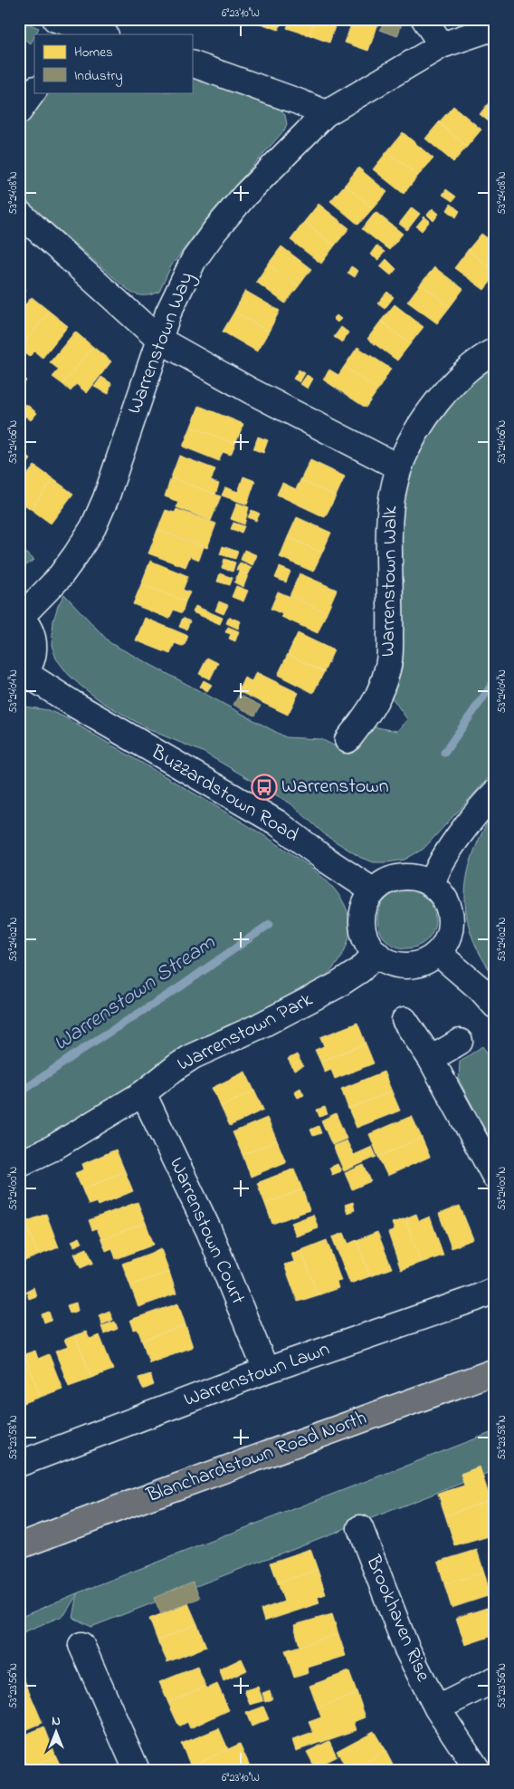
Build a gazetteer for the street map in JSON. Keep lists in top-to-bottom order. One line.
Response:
{"streets":{"main road":["Blanchardstown Road North"],"street":["Warrenstown Way","Warrenstown Walk","Buzzardstown Road","Warrenstown Park","Warrenstown Court","Warrenstown Lawn","Brookhaven Rise"]},"crossings":[["Buzzardstown Road","Warrenstown Park"],["Warrenstown Park","Warrenstown Court"],["Warrenstown Court","Warrenstown Lawn"]],"water":["Warrenstown Stream"],"places":{"bus stop":["Warrenstown"]},"legend":["Homes","Industry"],"north":"top","coordinates":["6°23'10\"W","53°24'08\"N","53°24'06\"N","53°24'04\"N","53°24'02\"N","53°24'00\"N","53°23'58\"N","53°23'56\"N"]}
